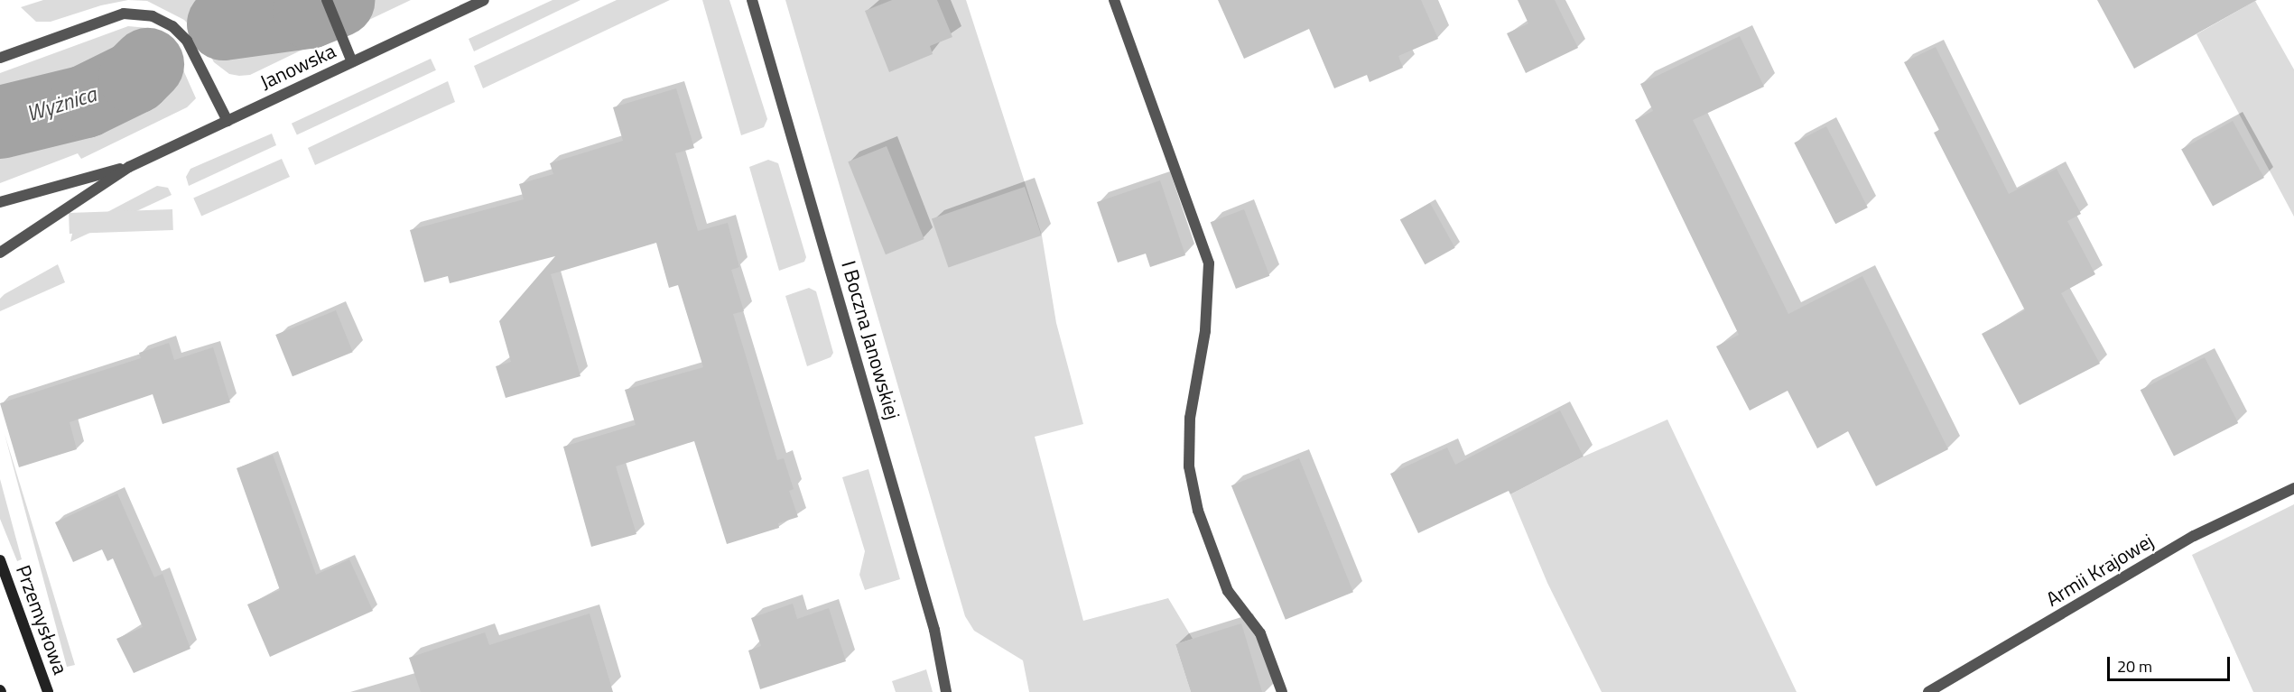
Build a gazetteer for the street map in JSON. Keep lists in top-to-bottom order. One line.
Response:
{"streets":{"main road":["Przemysłowa"],"street":["Janowska","I Boczna Janowskiej","Armii Krajowej"]},"water":["Wyżnica"],"scale_bar":"20 m"}
